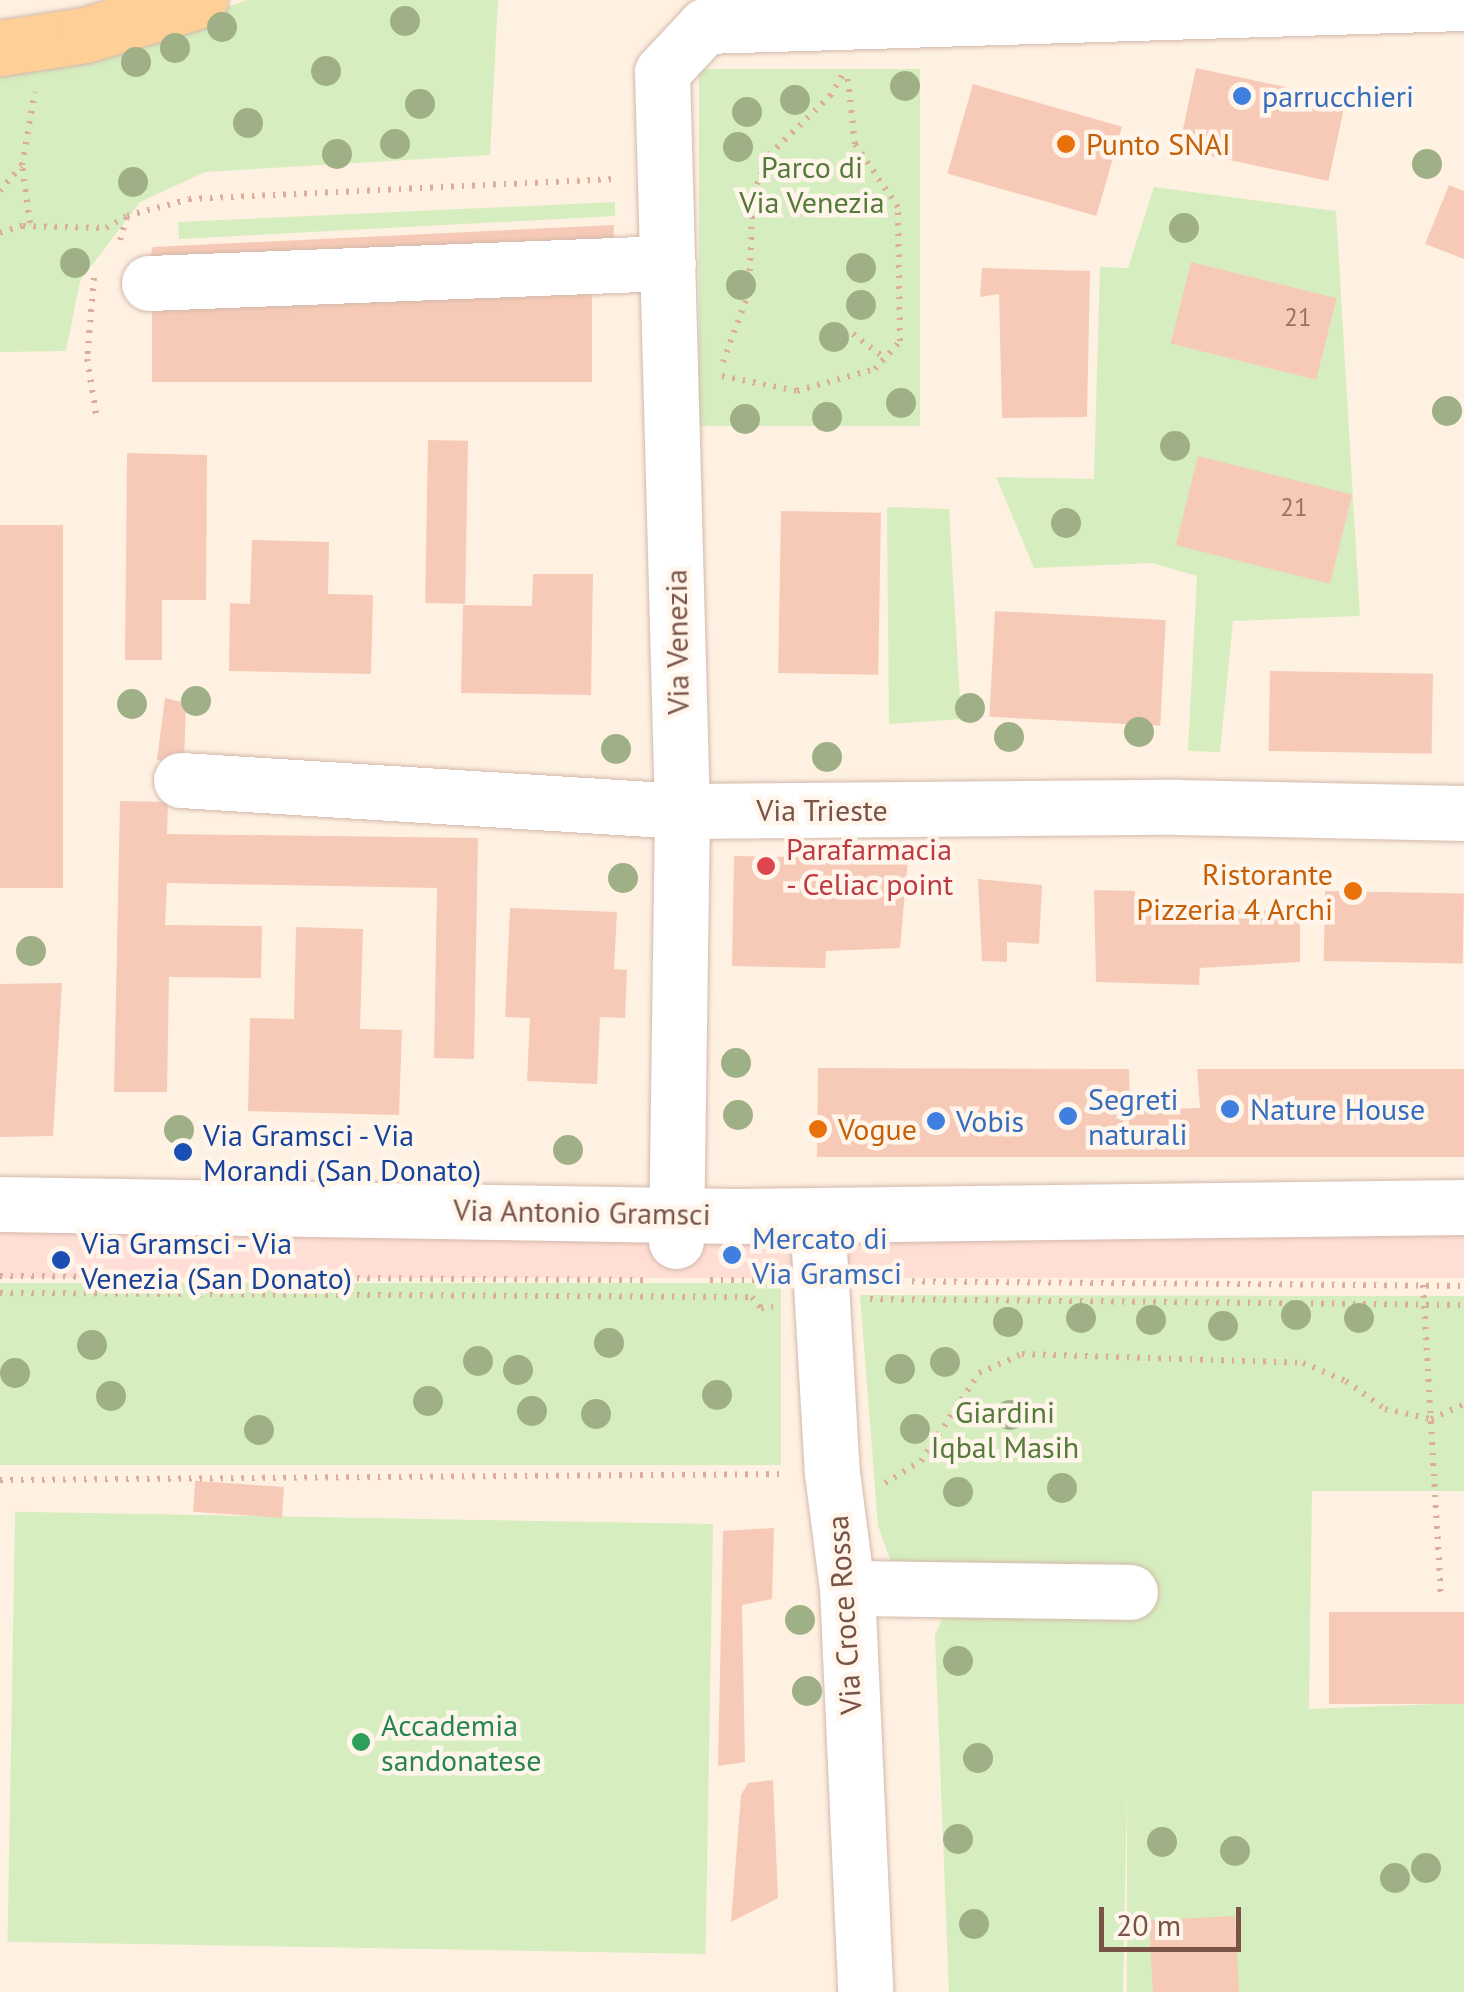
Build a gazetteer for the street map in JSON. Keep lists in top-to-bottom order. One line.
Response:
{"streets":{"street":["Via Venezia","Via Trieste","Via Antonio Gramsci","Via Croce Rossa"]},"crossings":[["Via Venezia","Via Trieste"],["Via Venezia","Via Antonio Gramsci"],["Via Antonio Gramsci","Via Croce Rossa"]],"parks":["Parco di Via Venezia","Giardini Iqbal Masih"],"places":["parrucchieri","Punto SNAI","Parafarmacia - Celiac point","Ristorante Pizzeria 4 Archi","Nature House","Segreti naturali","Vobis","Vogue","Via Gramsci - Via Morandi (San Donato)","Mercato di Via Gramsci","Via Gramsci - Via Venezia (San Donato)","Accademia sandonatese"],"house_numbers":["21","21"],"scale_bar":"20 m"}
